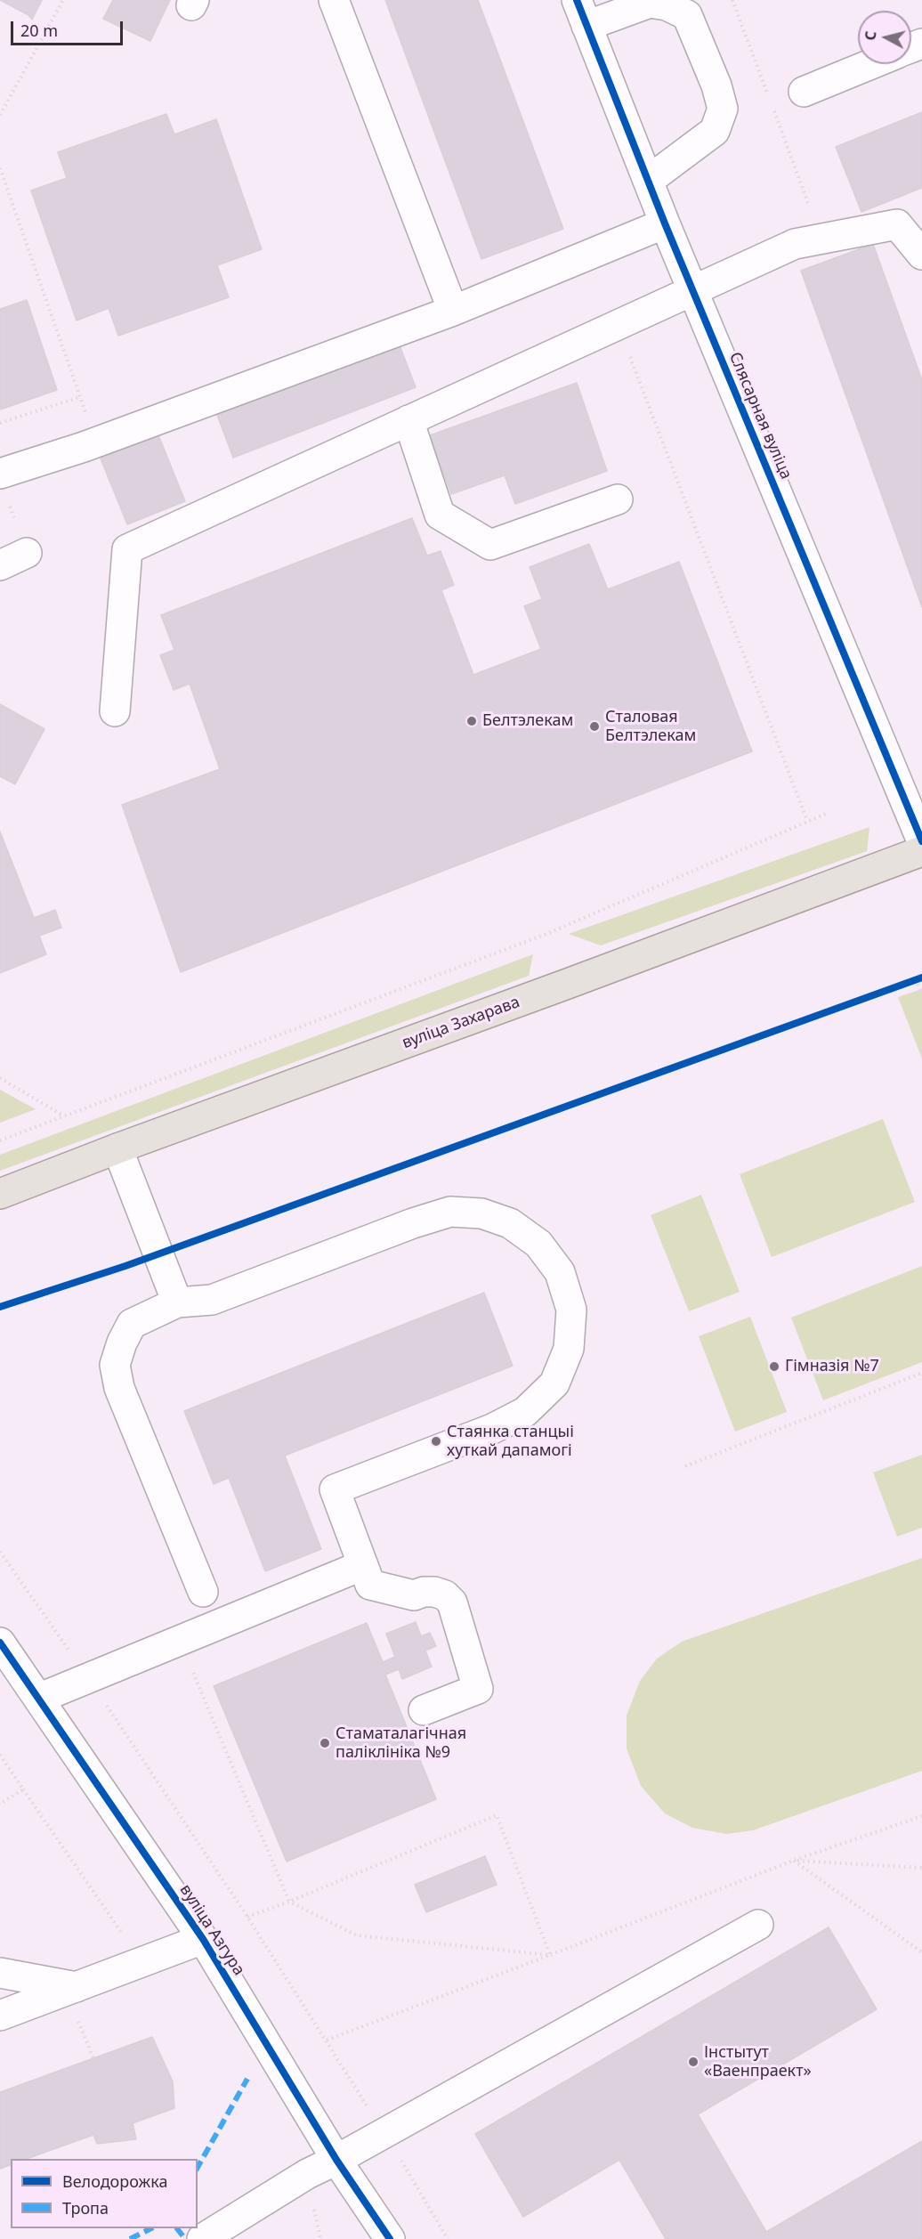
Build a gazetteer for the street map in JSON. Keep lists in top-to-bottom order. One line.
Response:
{"streets":{"main road":["вуліца Захарава"],"street":["Слясарная вуліца","вуліца Азгура"]},"places":["Белтэлекам","Сталовая Белтэлекам","Гімназія №7","Стаянка станцыі хуткай дапамогі","Стаматалагічная паліклініка №9","Інстытут «Ваенпраект»"],"legend":["Велодорожка","Тропа"],"scale_bar":"20 m","north":"left"}
